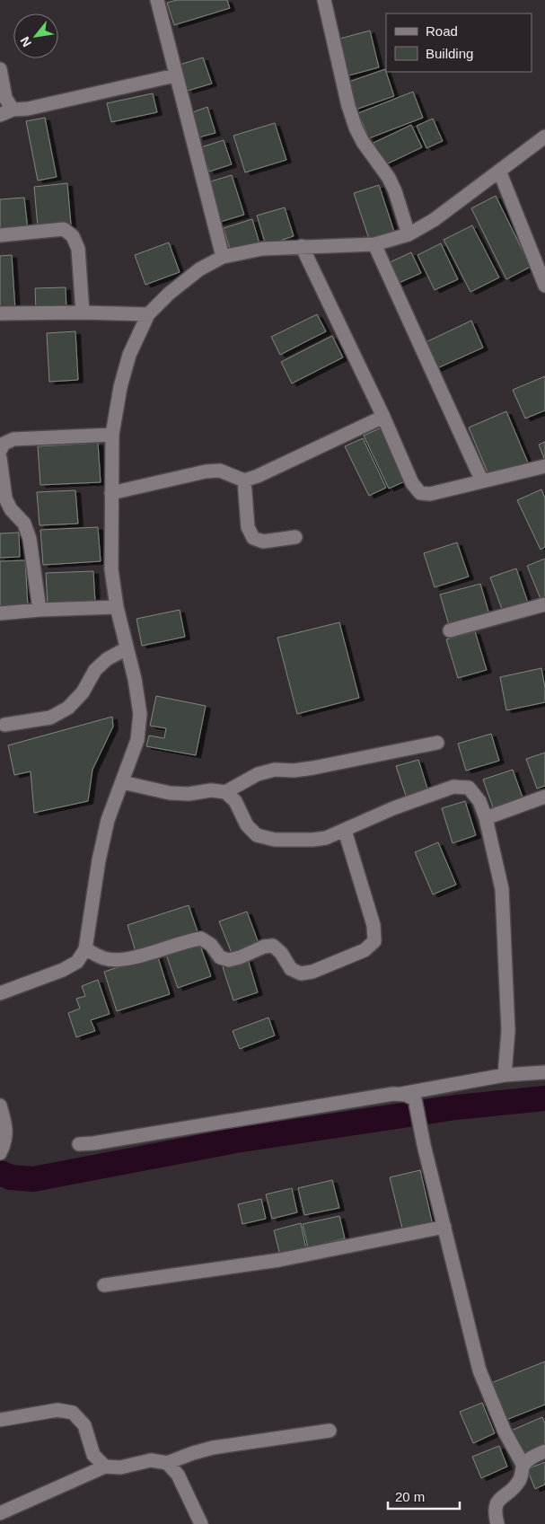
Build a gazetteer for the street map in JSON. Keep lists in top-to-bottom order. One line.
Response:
{"legend":["Road","Building"],"scale_bar":"20 m","north":"bottom left"}
